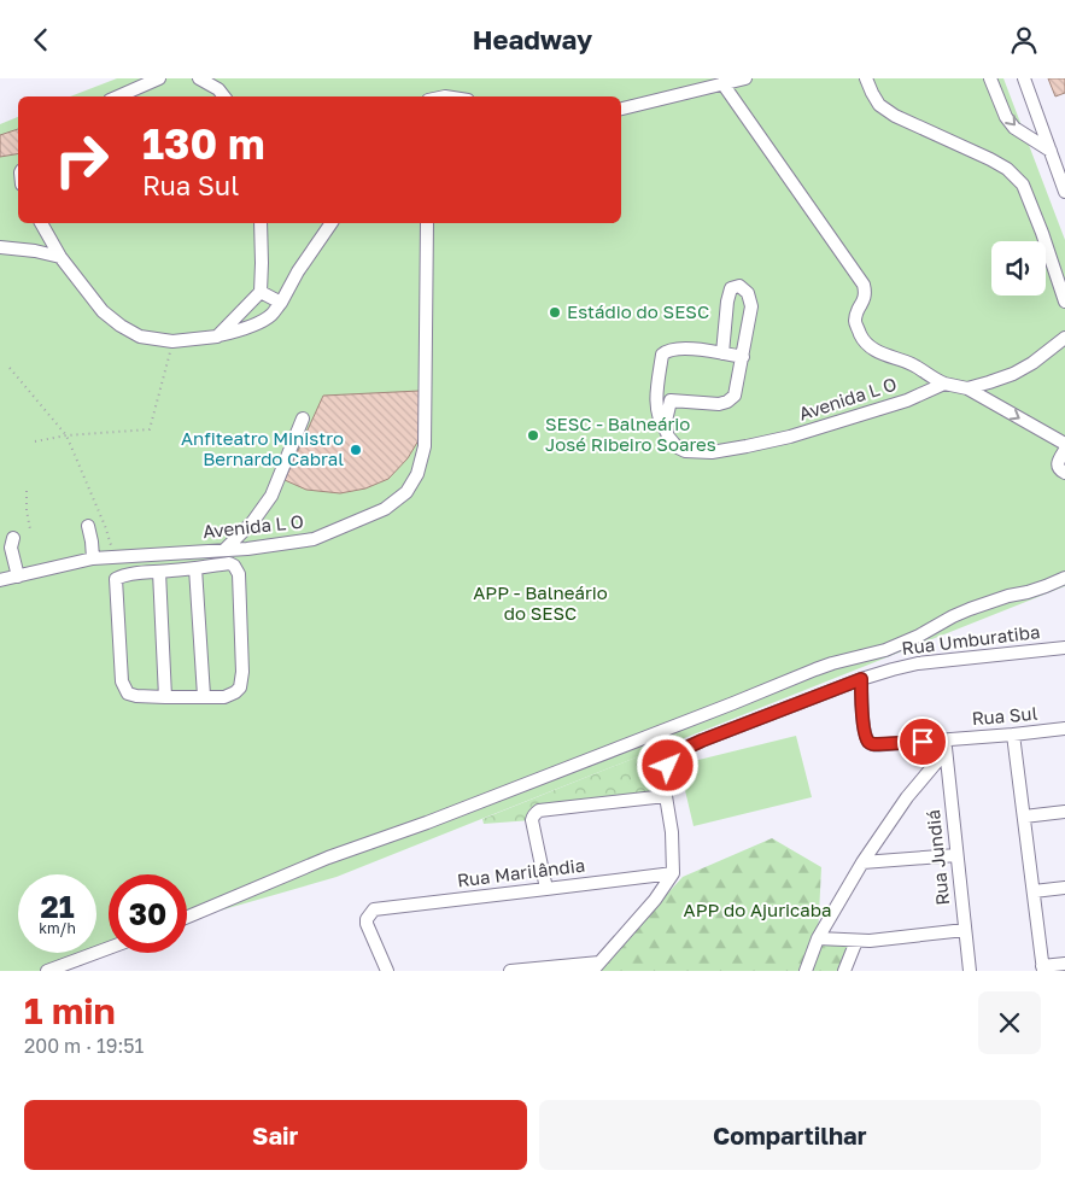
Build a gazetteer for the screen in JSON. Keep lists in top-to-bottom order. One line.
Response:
{"streets":{"street":["Avenida L O","Rua Umburatiba","Rua Sul","Rua Jundiá","Rua Marilândia"]},"crossings":[["Rua Umburatiba","Rua Sul"],["Rua Umburatiba","Rua Marilândia"],["Rua Sul","Rua Jundiá"]],"parks":["APP - Balneário do SESC","APP do Ajuricaba"],"places":["Estádio do SESC","SESC - Balneário José Ribeiro Soares","Anfiteatro Ministro Bernardo Cabral"],"page":{"header":"Headway","turn":["130 m","Rua Sul"],"speed":"21 km/h","limit":"30","heading":["1 min","200 m · 19:51"],"buttons":["Sair","Compartilhar"]}}
